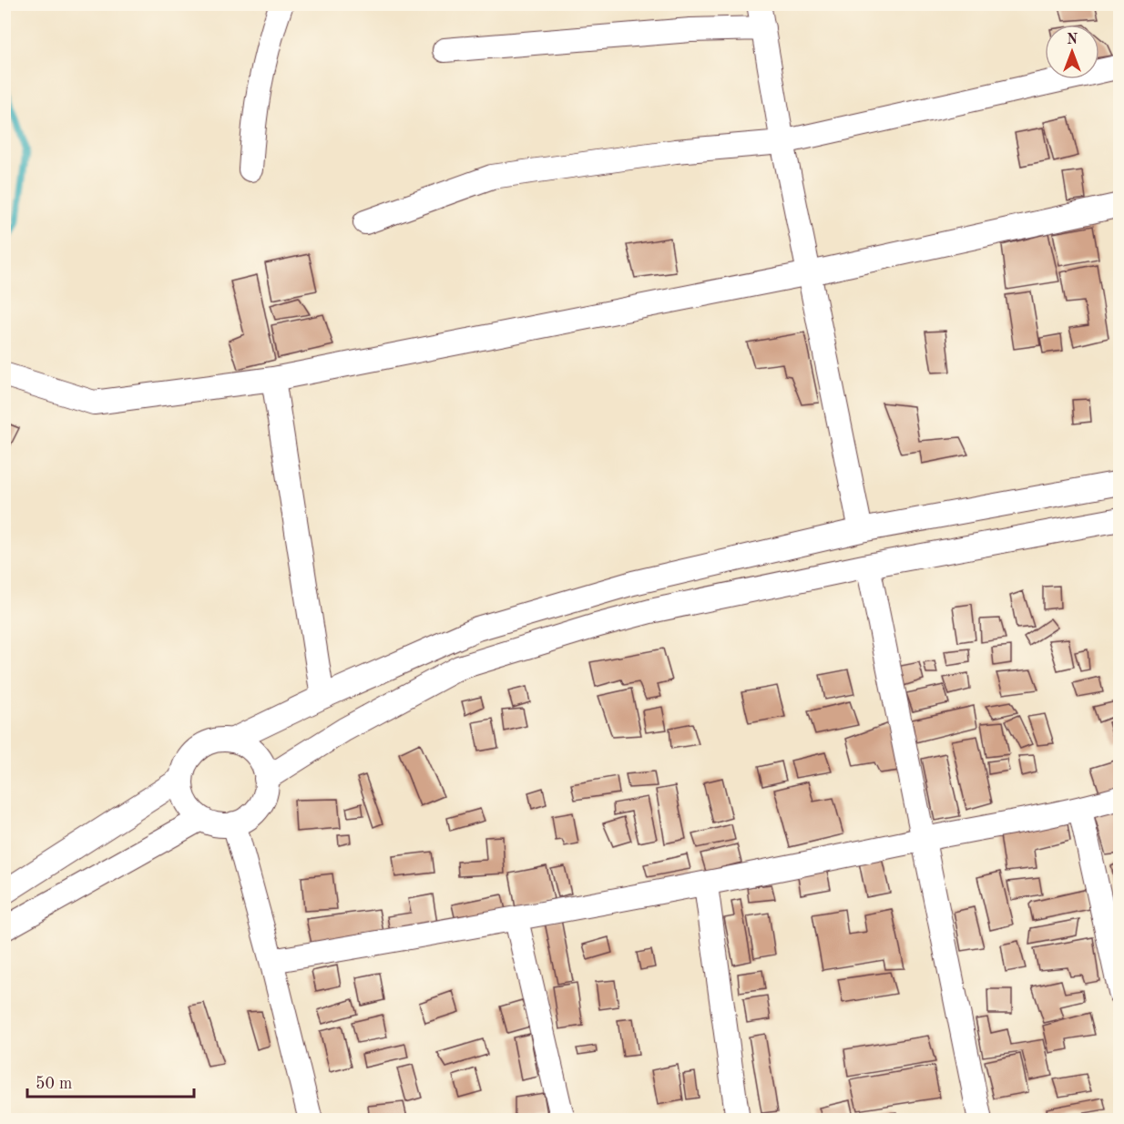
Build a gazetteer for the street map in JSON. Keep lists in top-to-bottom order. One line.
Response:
{"scale_bar":"50 m","north":"top"}
